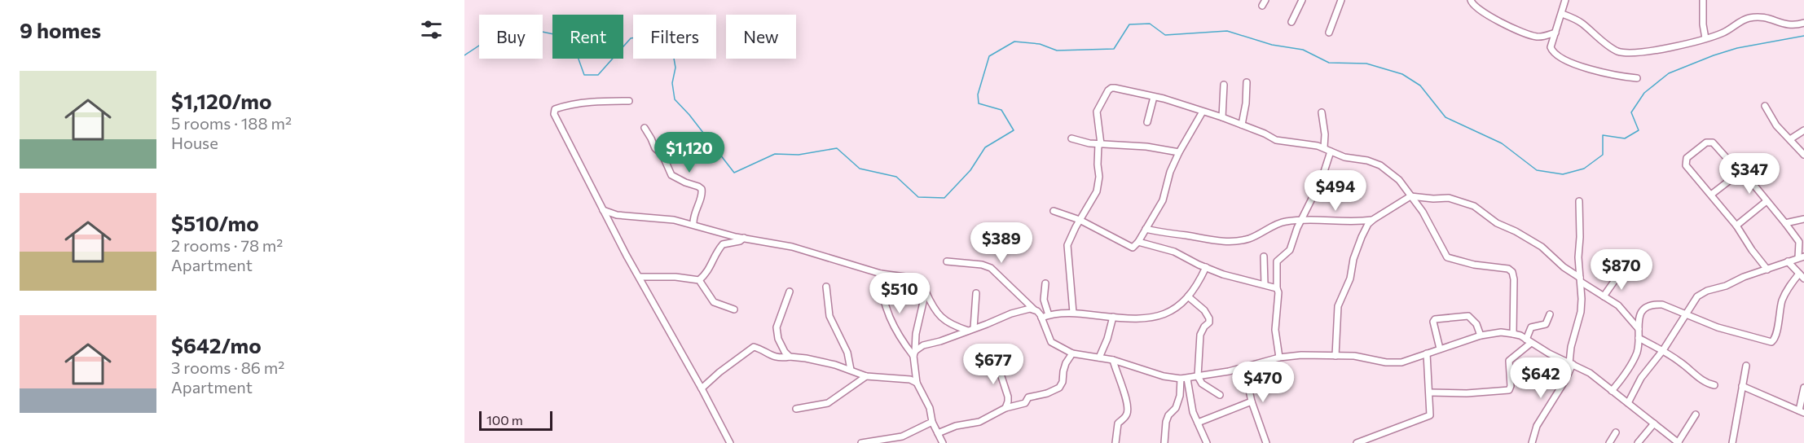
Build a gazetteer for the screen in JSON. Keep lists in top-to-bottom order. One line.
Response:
{"scale_bar":"100 m","page":{"heading":"9 homes","chip":["Buy","Rent","Filters","New"],"list":[{"name":"$1,120/mo","note":"5 rooms · 188 m² · House"},{"name":"$510/mo","note":"2 rooms · 78 m² · Apartment"},{"name":"$642/mo","note":"3 rooms · 86 m² · Apartment"}],"price":["$1,120","$347","$494","$389","$870","$510","$677","$642","$470"],"scale":"100 m"}}
